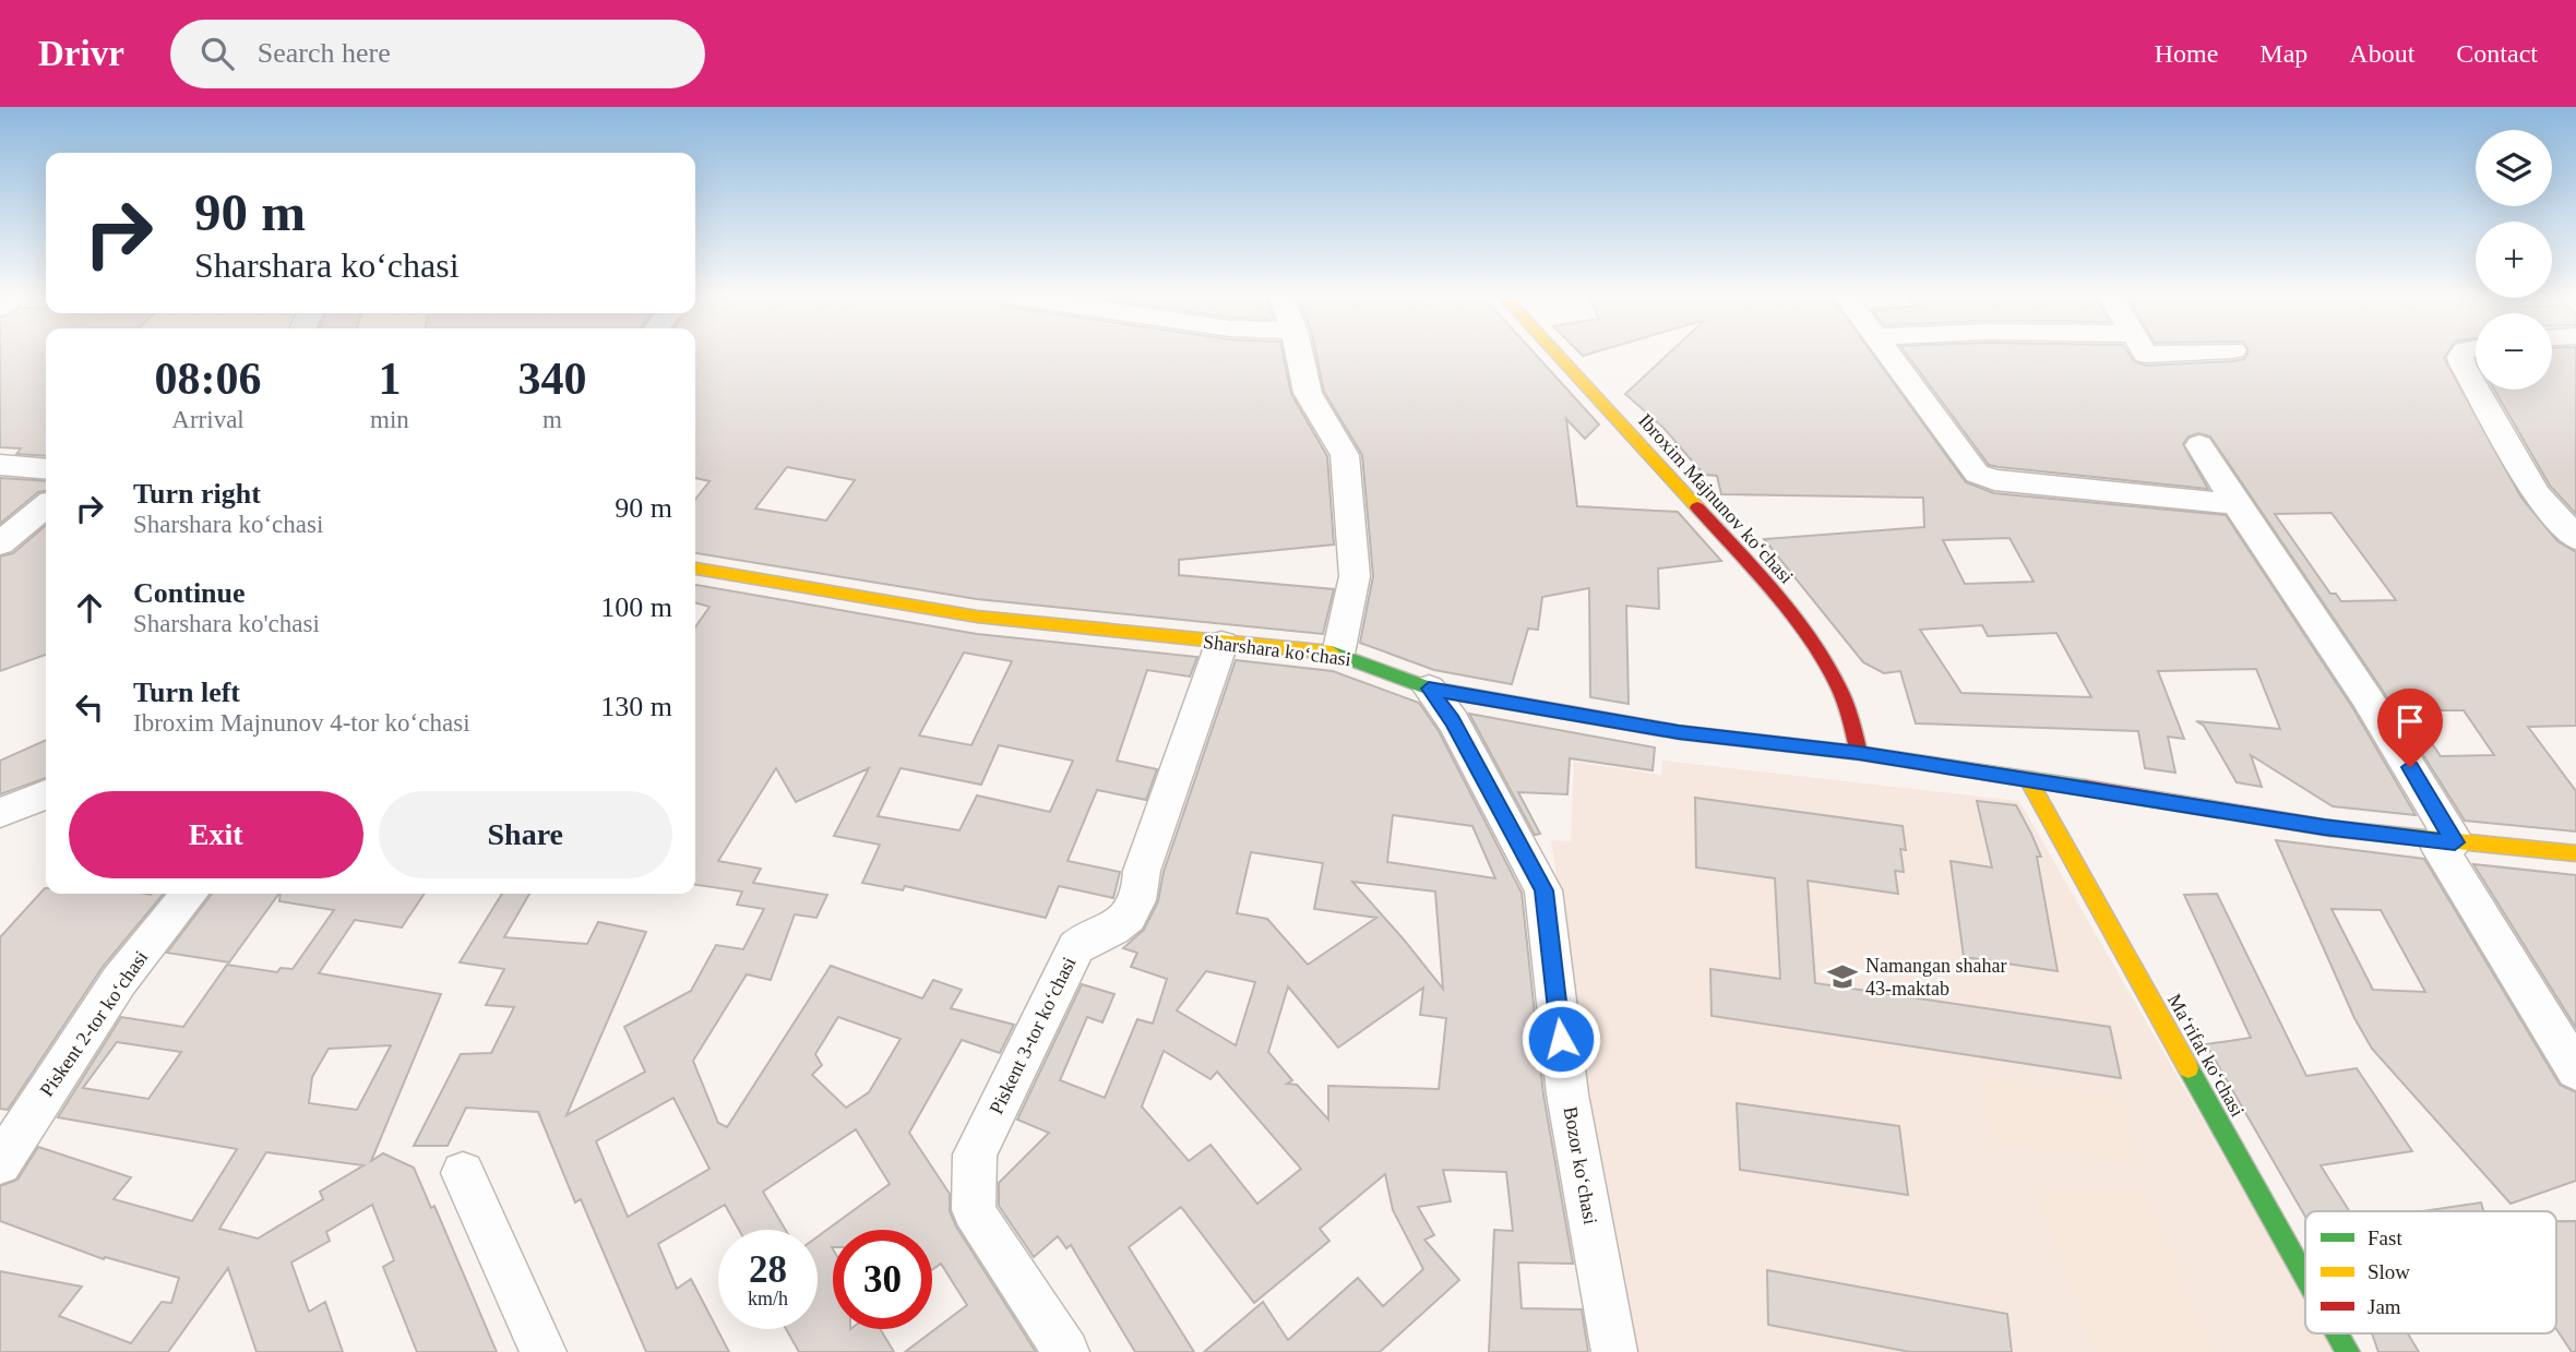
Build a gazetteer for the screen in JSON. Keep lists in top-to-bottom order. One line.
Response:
{"streets":{"street":["Ibroxim Majnunov koʻchasi","Sharshara koʻchasi","Piskent 2-tor koʻchasi","Piskent 3-tor koʻchasi","Maʻrifat koʻchasi","Bozor koʻchasi"]},"crossings":[["Ibroxim Majnunov koʻchasi","Sharshara koʻchasi"],["Sharshara koʻchasi","Piskent 3-tor koʻchasi"],["Sharshara koʻchasi","Maʻrifat koʻchasi"],["Sharshara koʻchasi","Bozor koʻchasi"]],"places":{"school or university":["Namangan shahar 43-maktab"]},"legend":["Fast","Slow","Jam"],"page":{"header":"Drivr","search":"Search here","nav":["Home","Map","About","Contact"],"map_buttons":["+","−"],"turn":["90 m","Sharshara koʻchasi"],"eta":["08:06","Arrival","1","min","340","m"],"list":[{"name":"Turn right","note":"Sharshara koʻchasi","value":"90 m"},{"name":"Continue","note":"Sharshara ko'chasi","value":"100 m"},{"name":"Turn left","note":"Ibroxim Majnunov 4-tor koʻchasi","value":"130 m"}],"buttons":["Exit","Share"],"speed":"28 km/h","limit":"30"}}
